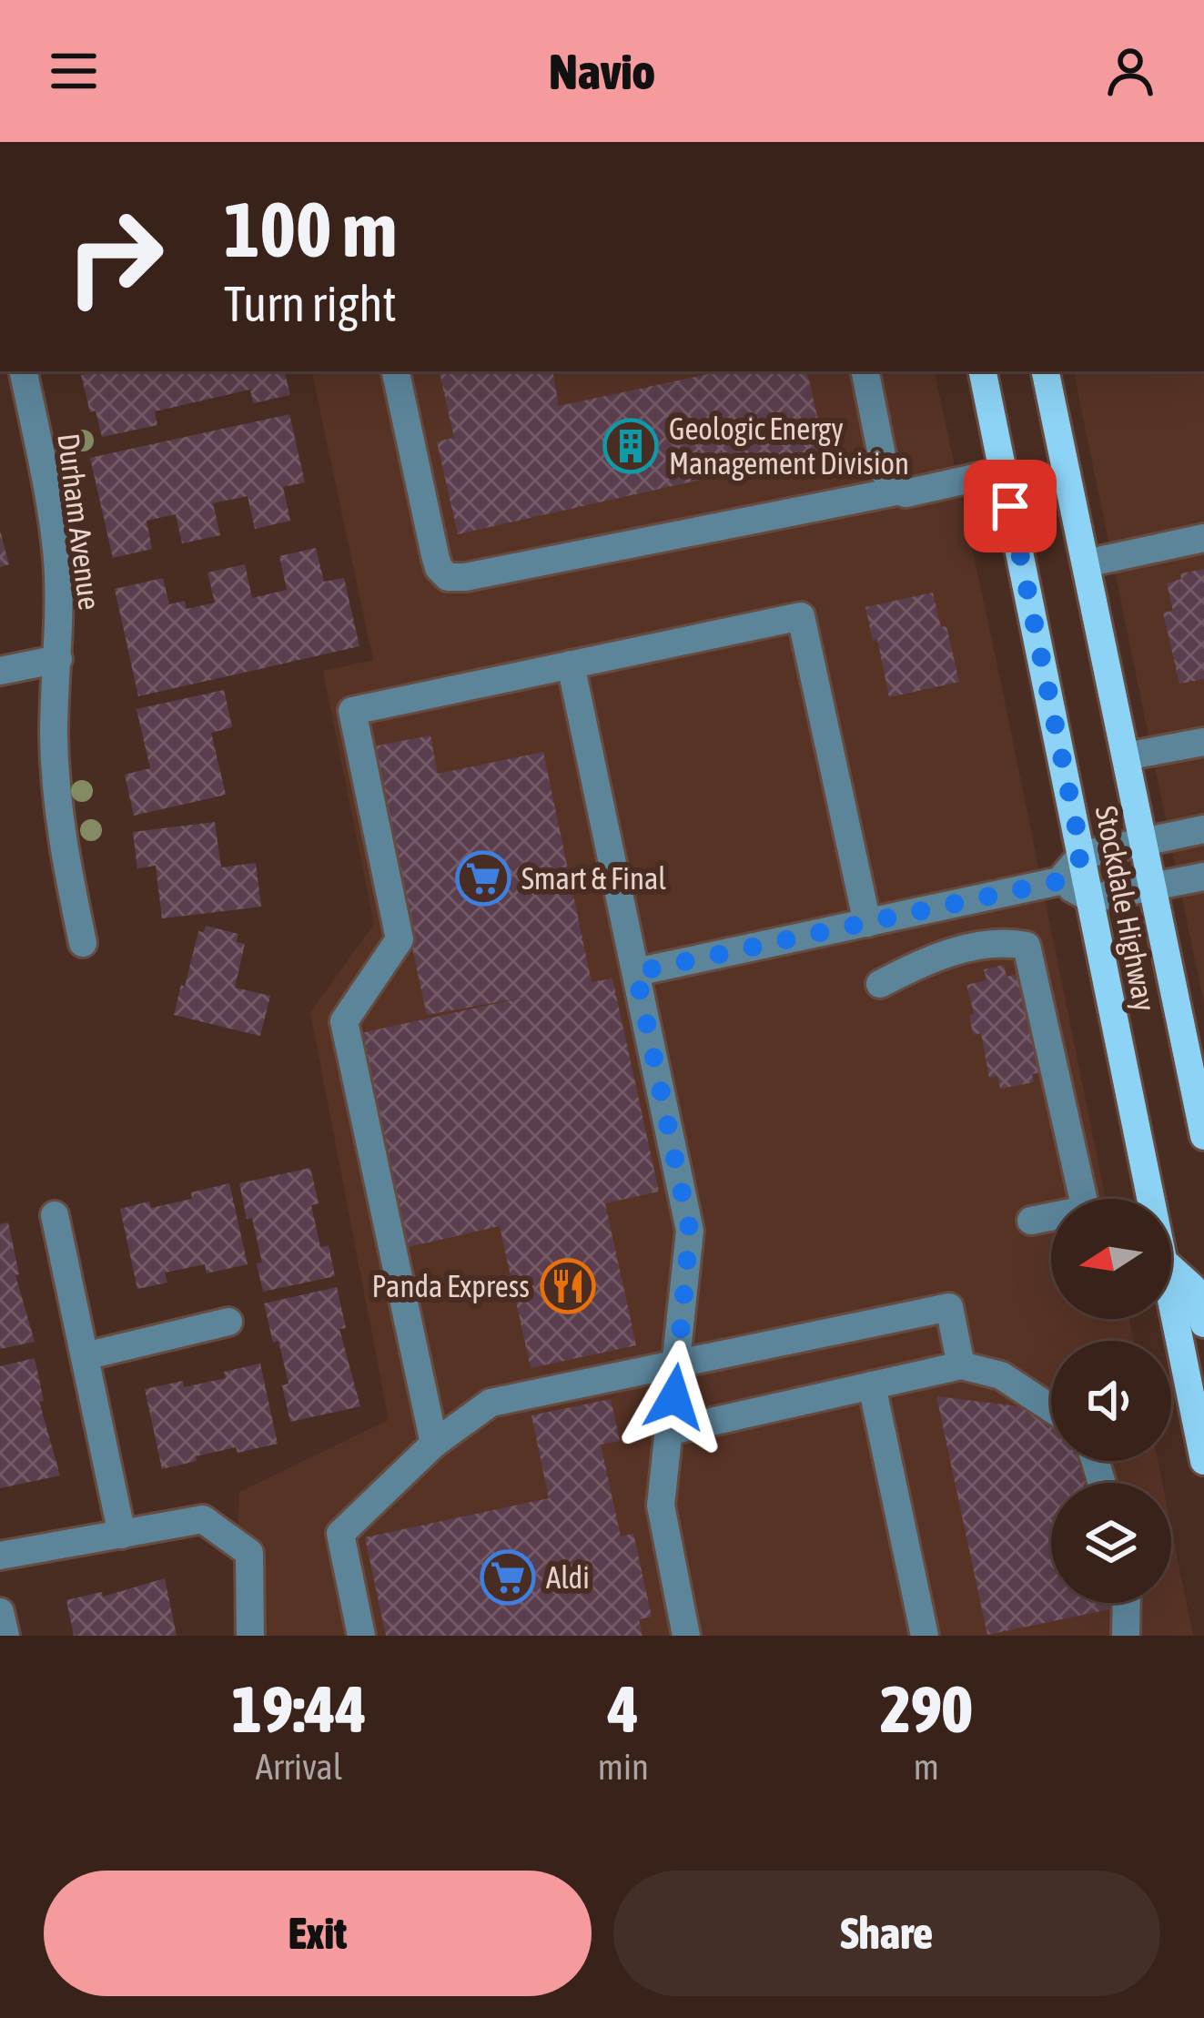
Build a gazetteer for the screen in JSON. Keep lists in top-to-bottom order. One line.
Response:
{"streets":{"main road":["Stockdale Highway"],"street":["Durham Avenue"]},"places":{"building":["Geologic Energy Management Division"],"supermarket":["Smart & Final","Aldi"],"restaurant":["Panda Express"]},"north":"left","page":{"header":"Navio","turn":["100 m","Turn right"],"eta":["19:44","Arrival","4","min","290","m"],"buttons":["Exit","Share"]}}
